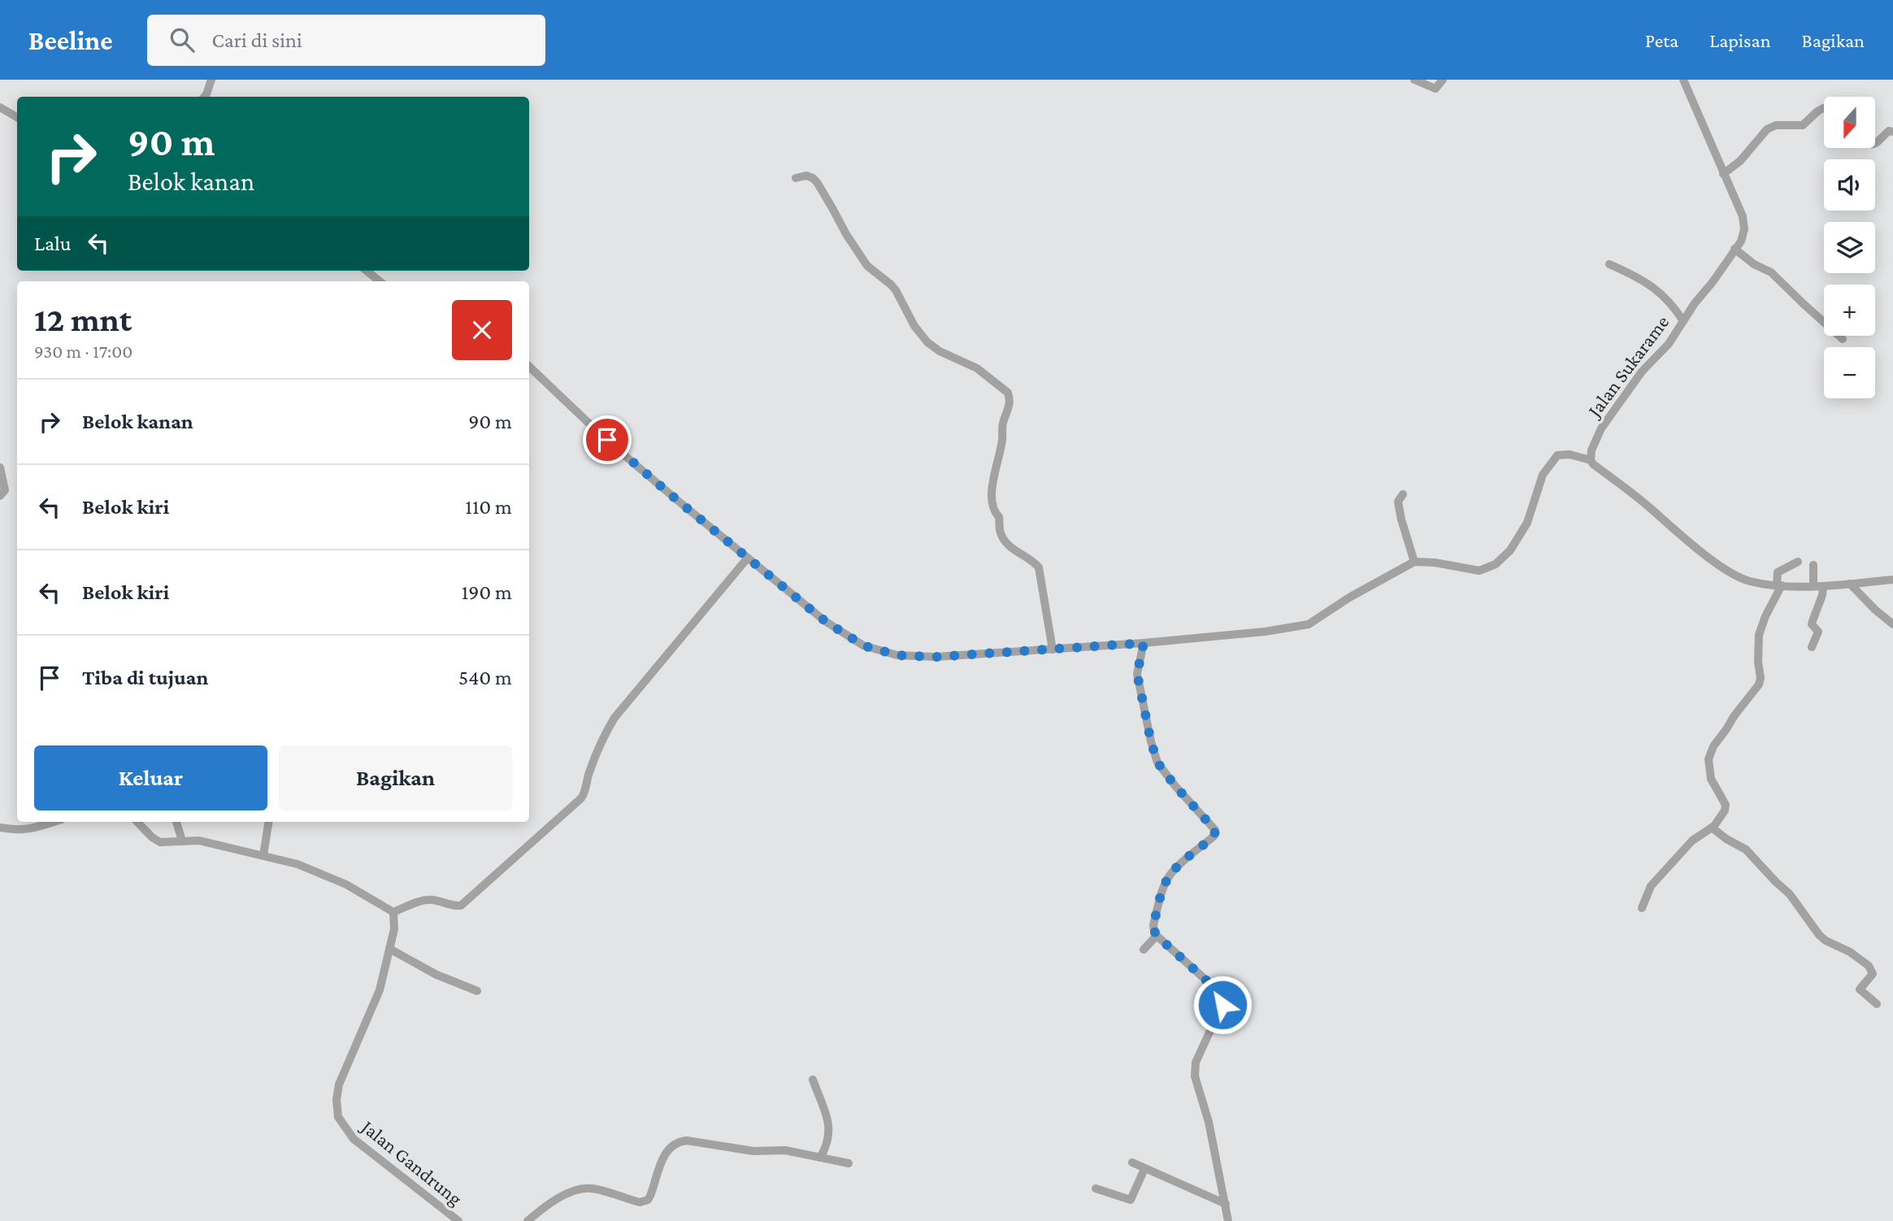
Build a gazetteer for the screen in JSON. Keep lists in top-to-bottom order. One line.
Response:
{"streets":{"street":["Jalan Sukarame","Jalan Gandrung"]},"north":"bottom","page":{"header":"Beeline","search":"Cari di sini","nav":["Peta","Lapisan","Bagikan"],"map_buttons":["+","−"],"turn":["90 m","Belok kanan"],"then":"Lalu","heading":["12 mnt","930 m · 17:00"],"list":[{"name":"Belok kanan","value":"90 m"},{"name":"Belok kiri","value":"110 m"},{"name":"Belok kiri","value":"190 m"},{"name":"Tiba di tujuan","value":"540 m"}],"buttons":["Keluar","Bagikan"]}}
